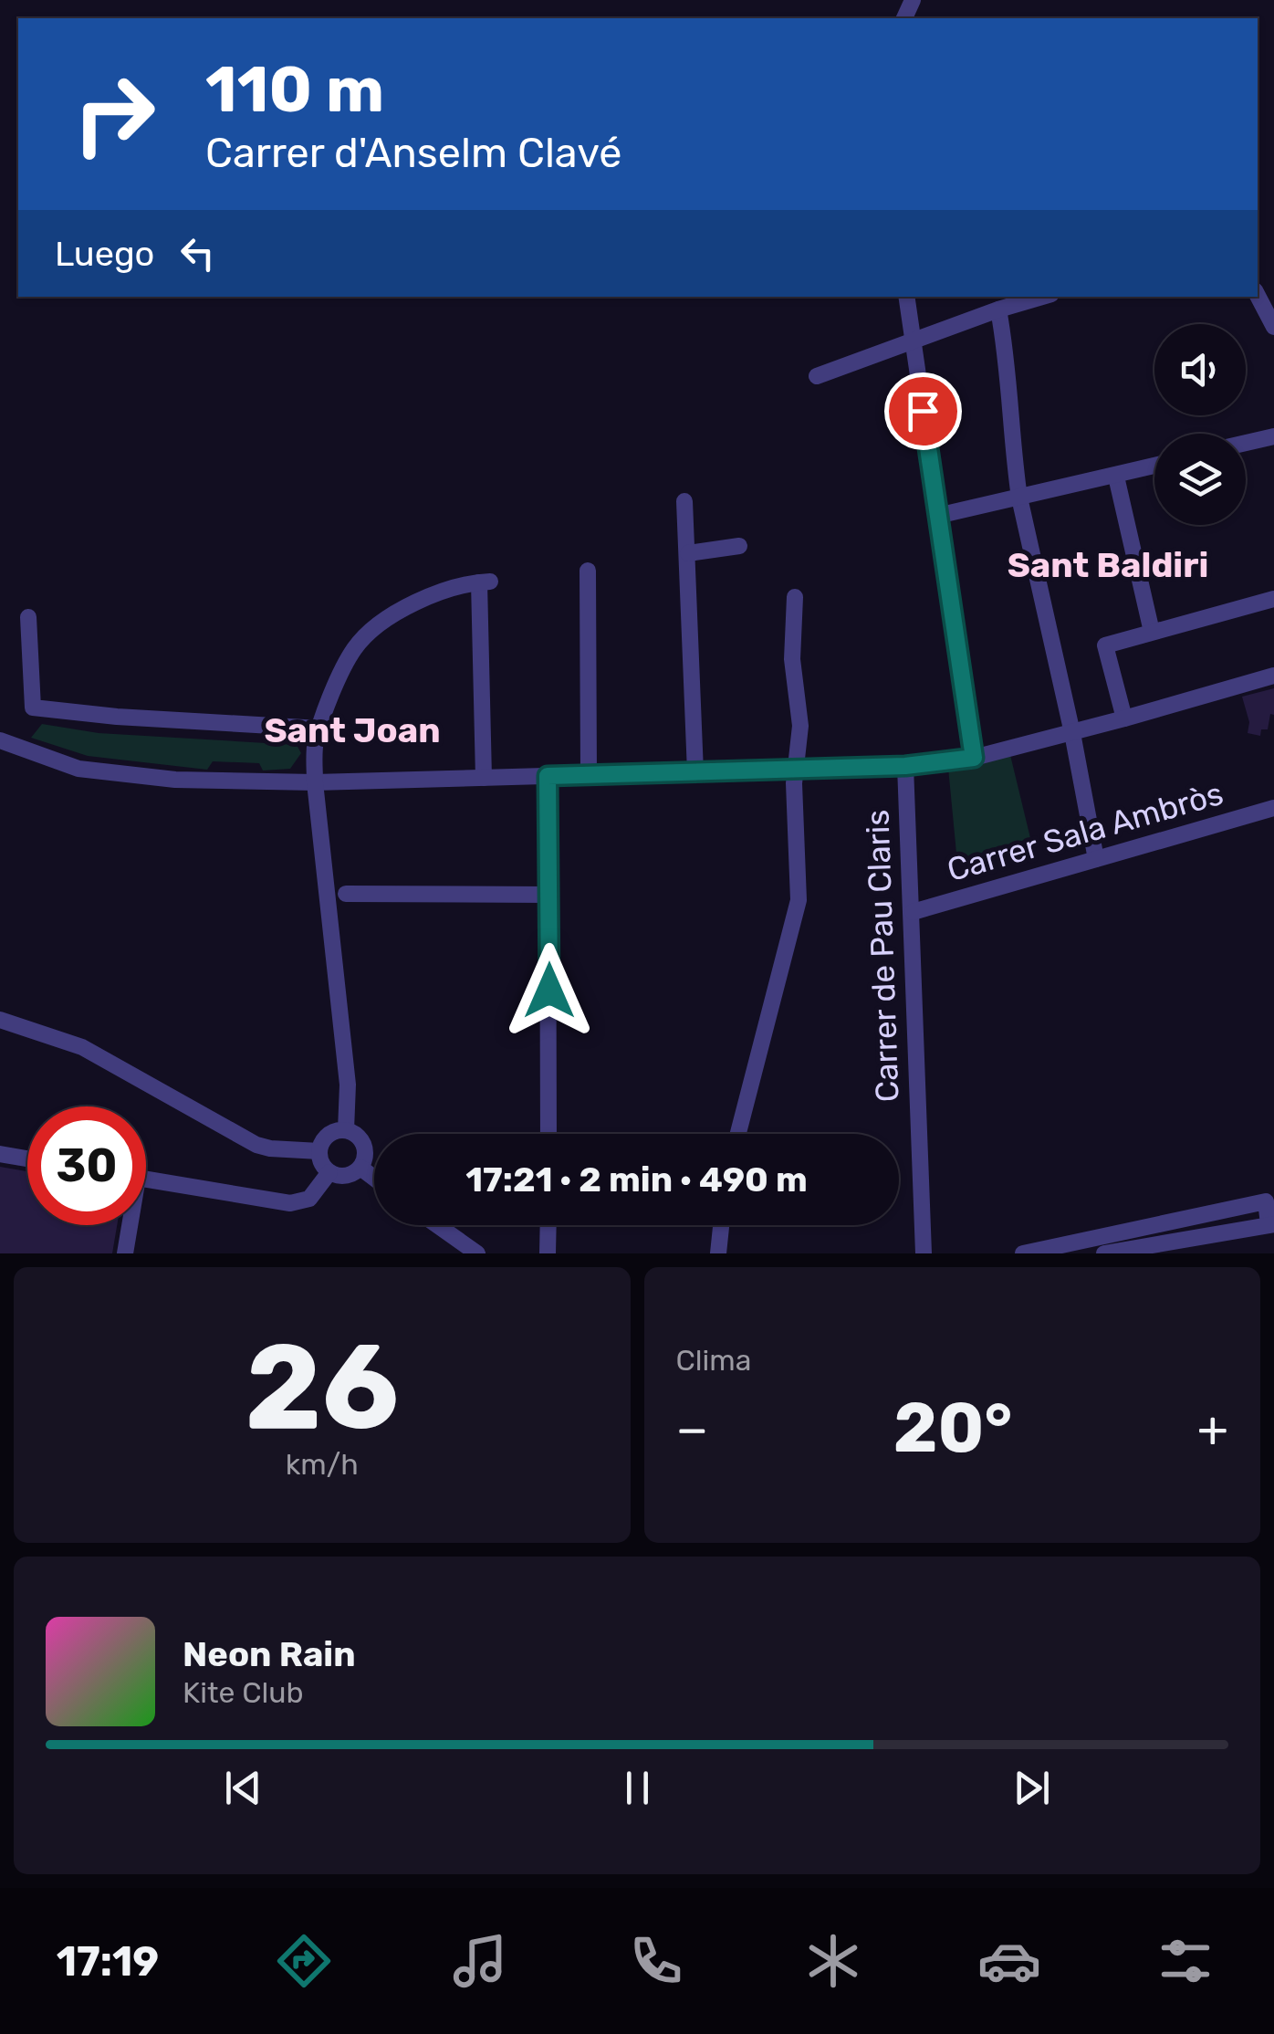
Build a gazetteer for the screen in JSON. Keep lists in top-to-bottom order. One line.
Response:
{"streets":{"street":["Carrer Sala Ambròs","Carrer de Pau Claris"]},"crossings":[["Carrer Sala Ambròs","Carrer de Pau Claris"]],"districts":["Sant Baldiri","Sant Joan"],"page":{"turn":["110 m","Carrer d'Anselm Clavé"],"then":"Luego","limit":"30","trip":"17:21 · 2 min · 490 m","tile":[["26","km/h"],"Clima"],"heat":["−","20°","+"],"song":["Neon Rain","Kite Club"],"tabs":"17:19"}}
